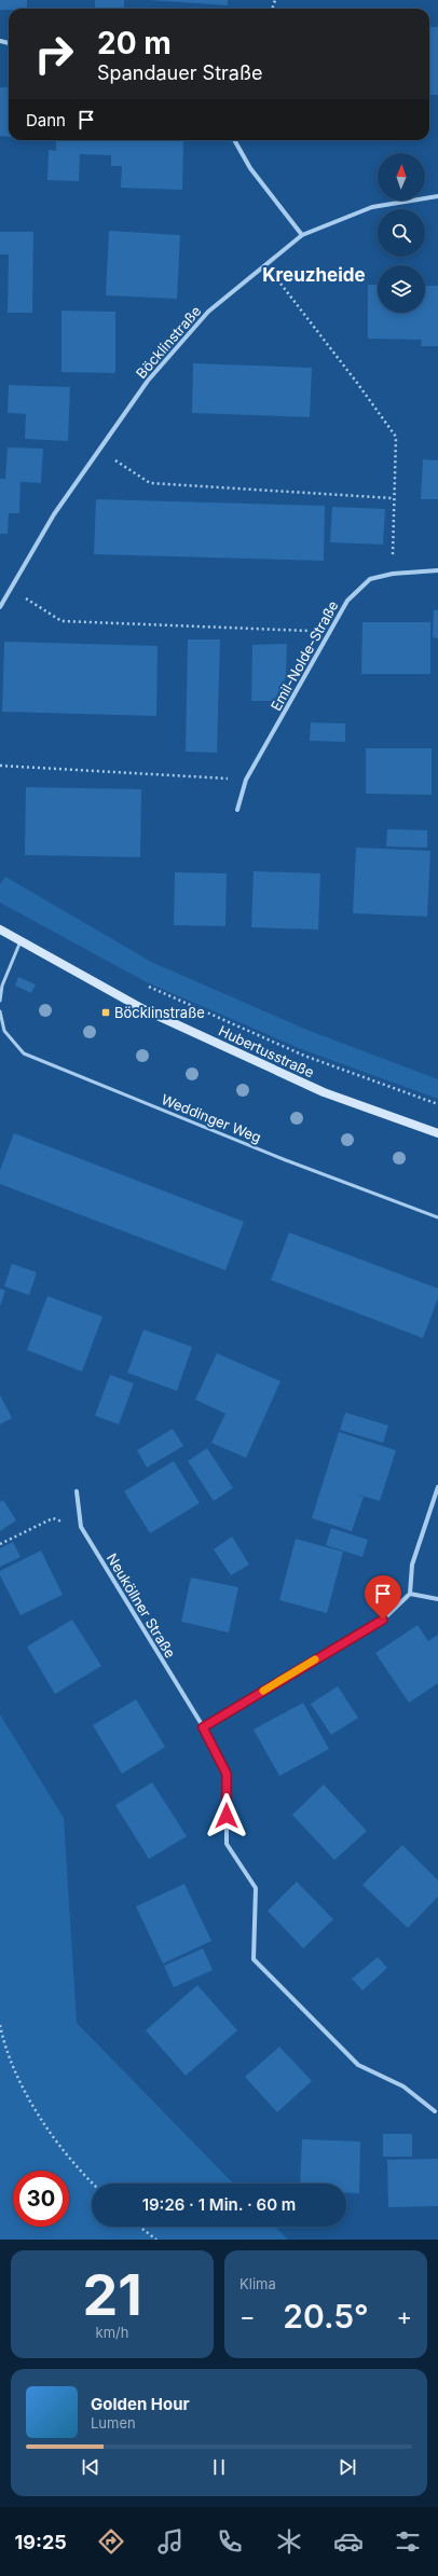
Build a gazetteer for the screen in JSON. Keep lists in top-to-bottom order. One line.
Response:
{"streets":{"street":["Böcklinstraße","Emil-Nolde-Straße","Hubertusstraße","Neuköllner Straße"],"lane":["Weddinger Weg"]},"districts":["Kreuzheide"],"places":{"transit":["Böcklinstraße"]},"north":"top","page":{"turn":["20 m","Spandauer Straße"],"then":"Dann","limit":"30","trip":"19:26 · 1 Min. · 60 m","tile":[["21","km/h"],"Klima"],"heat":["−","20.5°","+"],"song":["Golden Hour","Lumen"],"tabs":"19:25"}}
